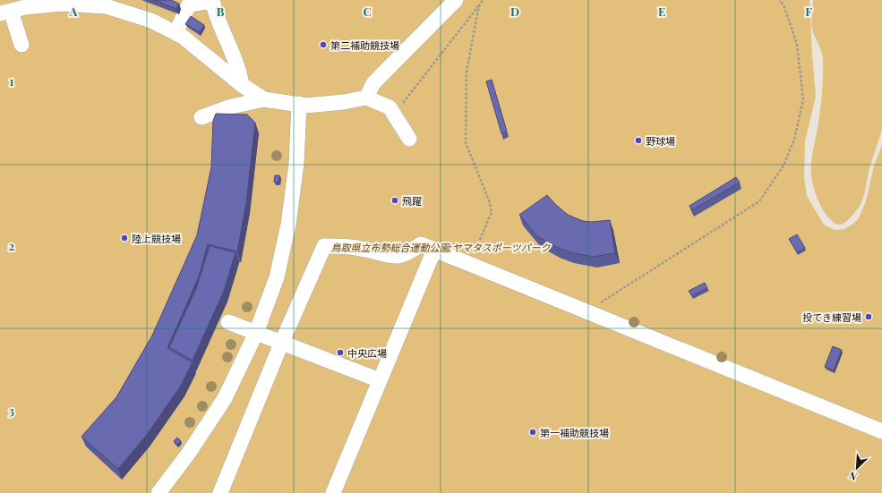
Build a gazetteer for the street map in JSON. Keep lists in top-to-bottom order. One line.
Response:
{"parks":["鳥取県立布勢総合運動公園;ヤマタスポーツパーク"],"places":["第二補助競技場","野球場","飛躍","陸上競技場","投てき練習場","中央広場","第一補助競技場"],"north":"bottom left","grid":{"columns":["A","B","C","D","E","F"],"rows":["1","2","3"]}}
